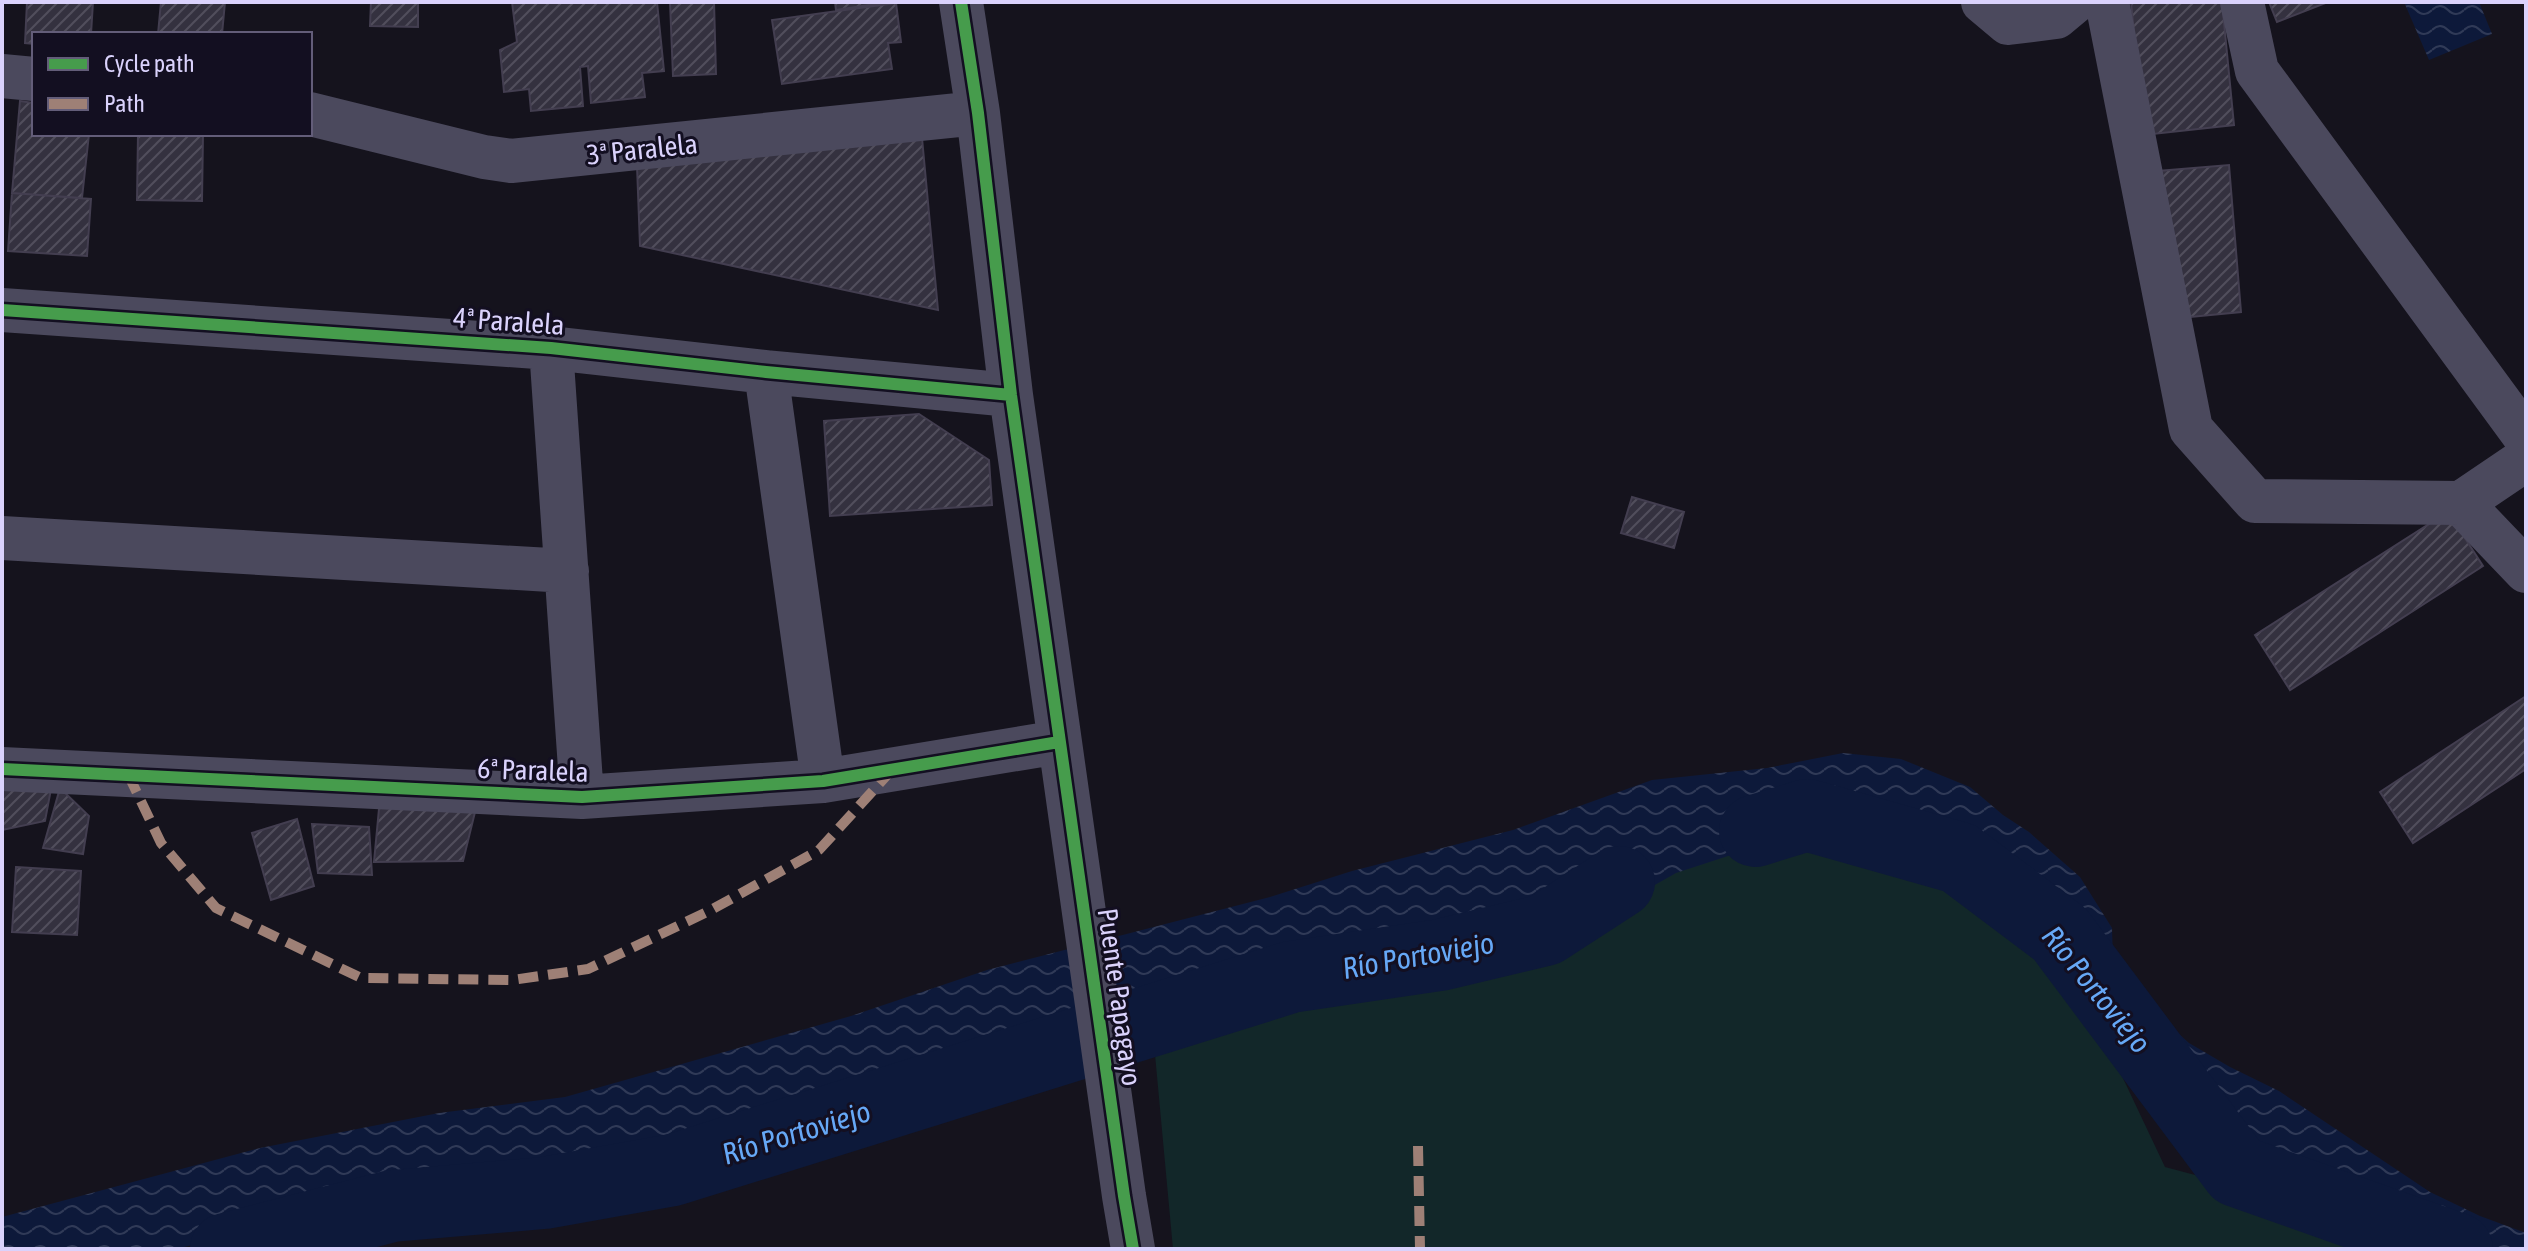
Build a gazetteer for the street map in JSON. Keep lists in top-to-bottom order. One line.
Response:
{"streets":{"street":["3ª Paralela","4ª Paralela","6ª Paralela","Puente Papagayo"]},"crossings":[["3ª Paralela","Puente Papagayo"],["4ª Paralela","Puente Papagayo"],["6ª Paralela","Puente Papagayo"]],"water":["Río Portoviejo"],"legend":["Cycle path","Path"]}
